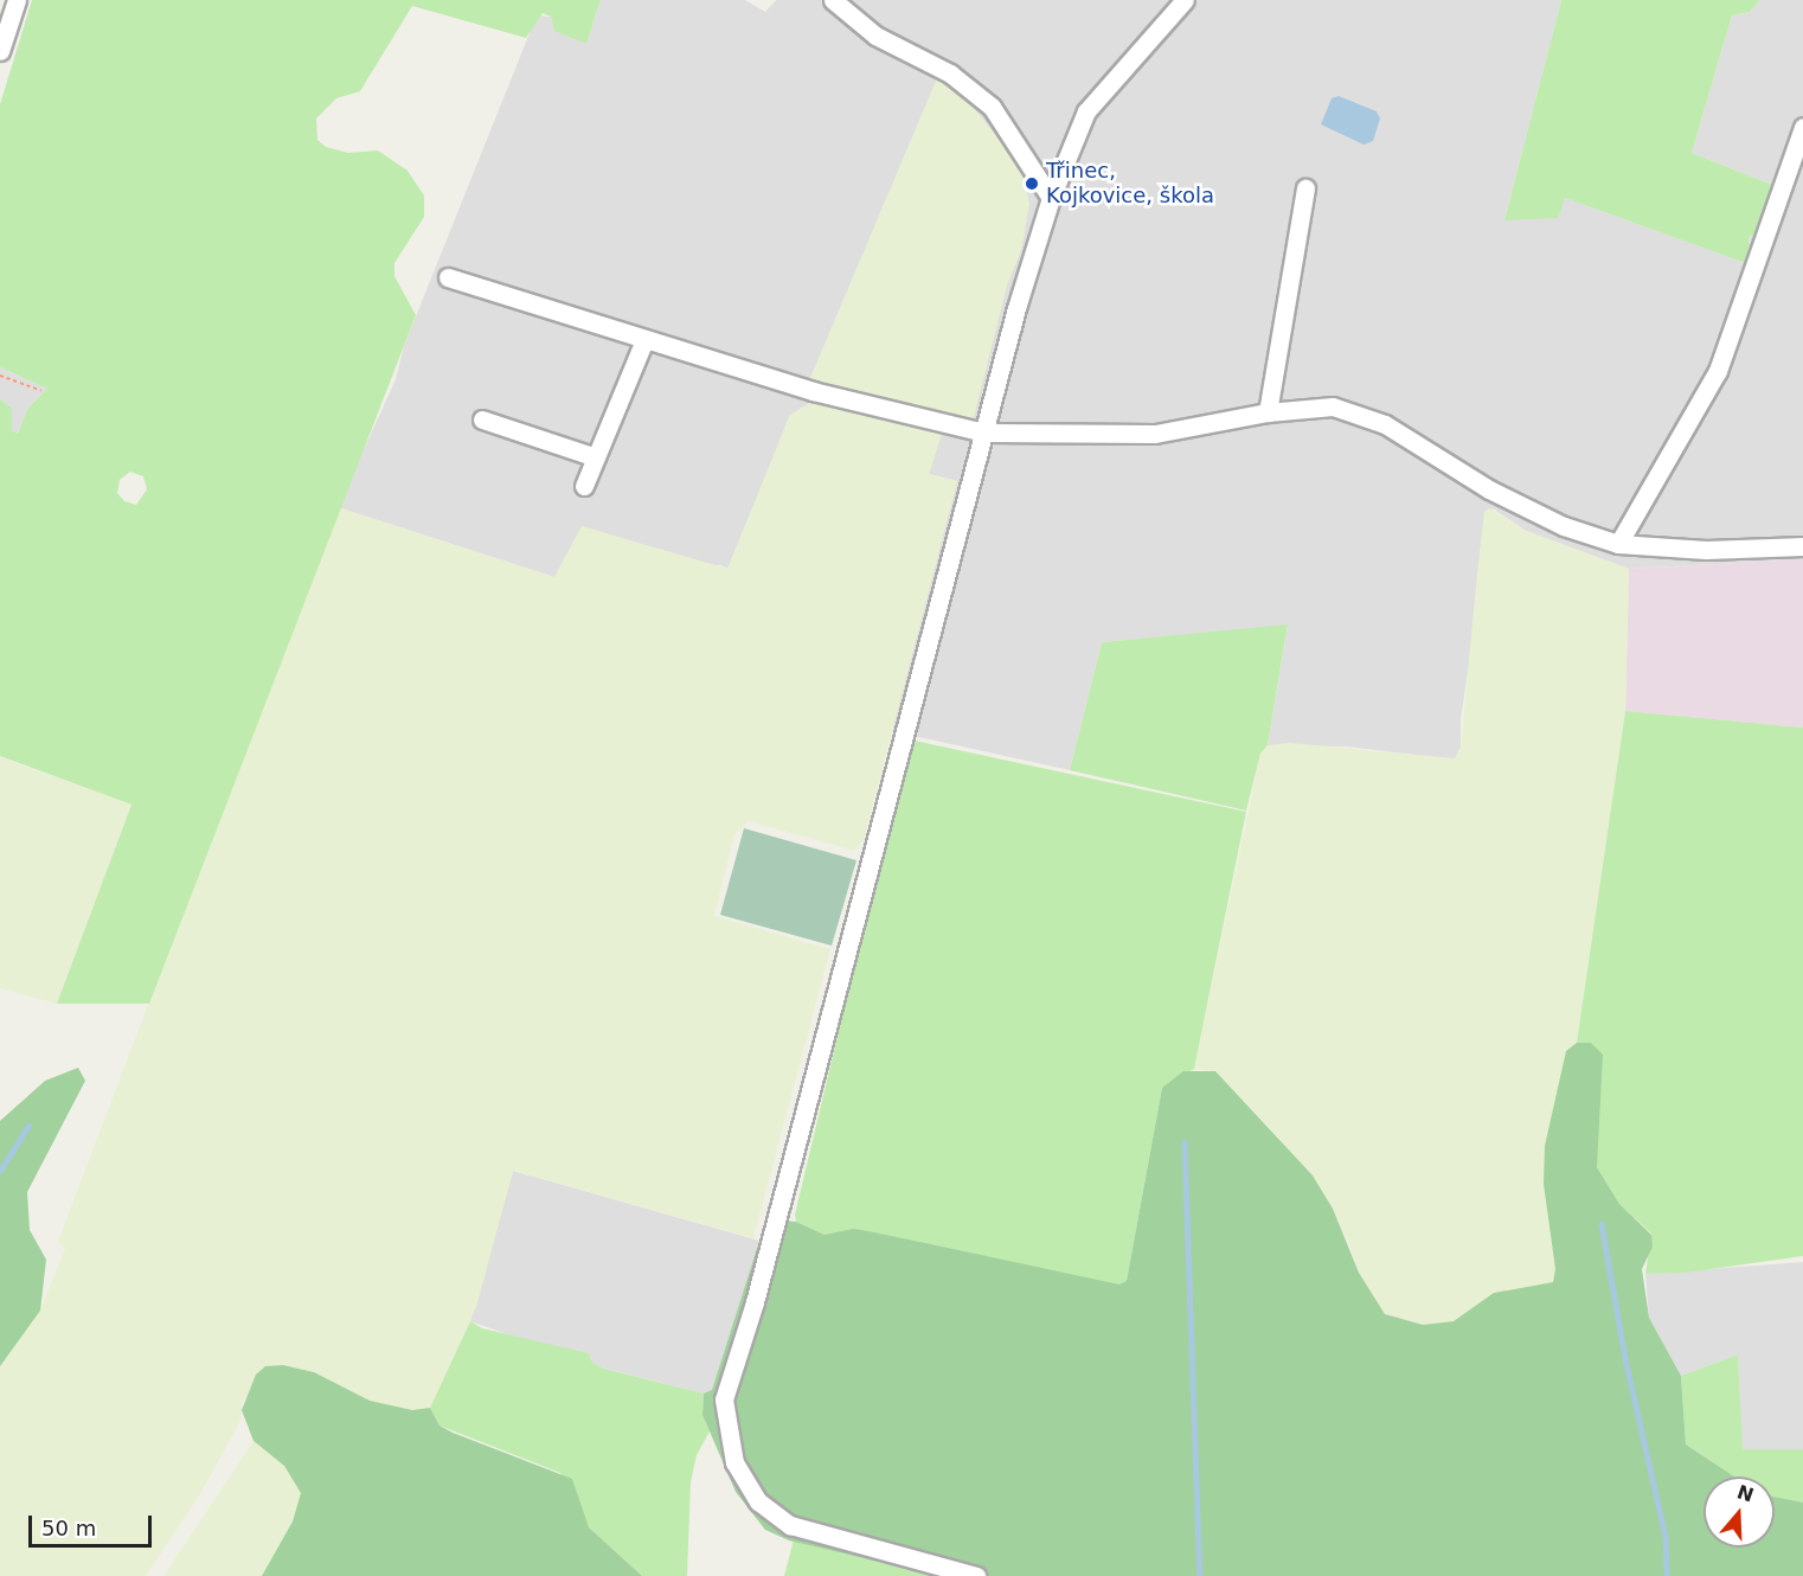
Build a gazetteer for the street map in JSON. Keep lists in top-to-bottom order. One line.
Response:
{"places":["Třinec, Kojkovice, škola"],"scale_bar":"50 m","north":"top"}
